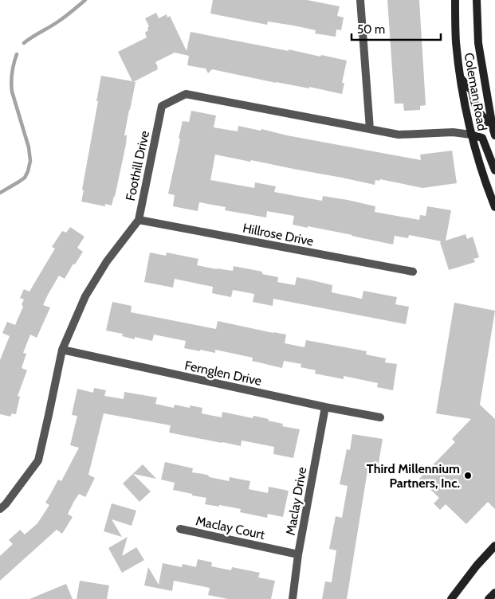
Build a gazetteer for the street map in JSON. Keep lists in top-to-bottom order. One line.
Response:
{"streets":{"street":["Coleman Road","Foothill Drive","Hillrose Drive","Fernglen Drive","Maclay Drive","Maclay Court"]},"crossings":[["Coleman Road","Foothill Drive"],["Foothill Drive","Hillrose Drive"],["Foothill Drive","Fernglen Drive"],["Fernglen Drive","Maclay Drive"],["Maclay Drive","Maclay Court"]],"places":["Third Millennium Partners, Inc."],"scale_bar":"50 m"}
